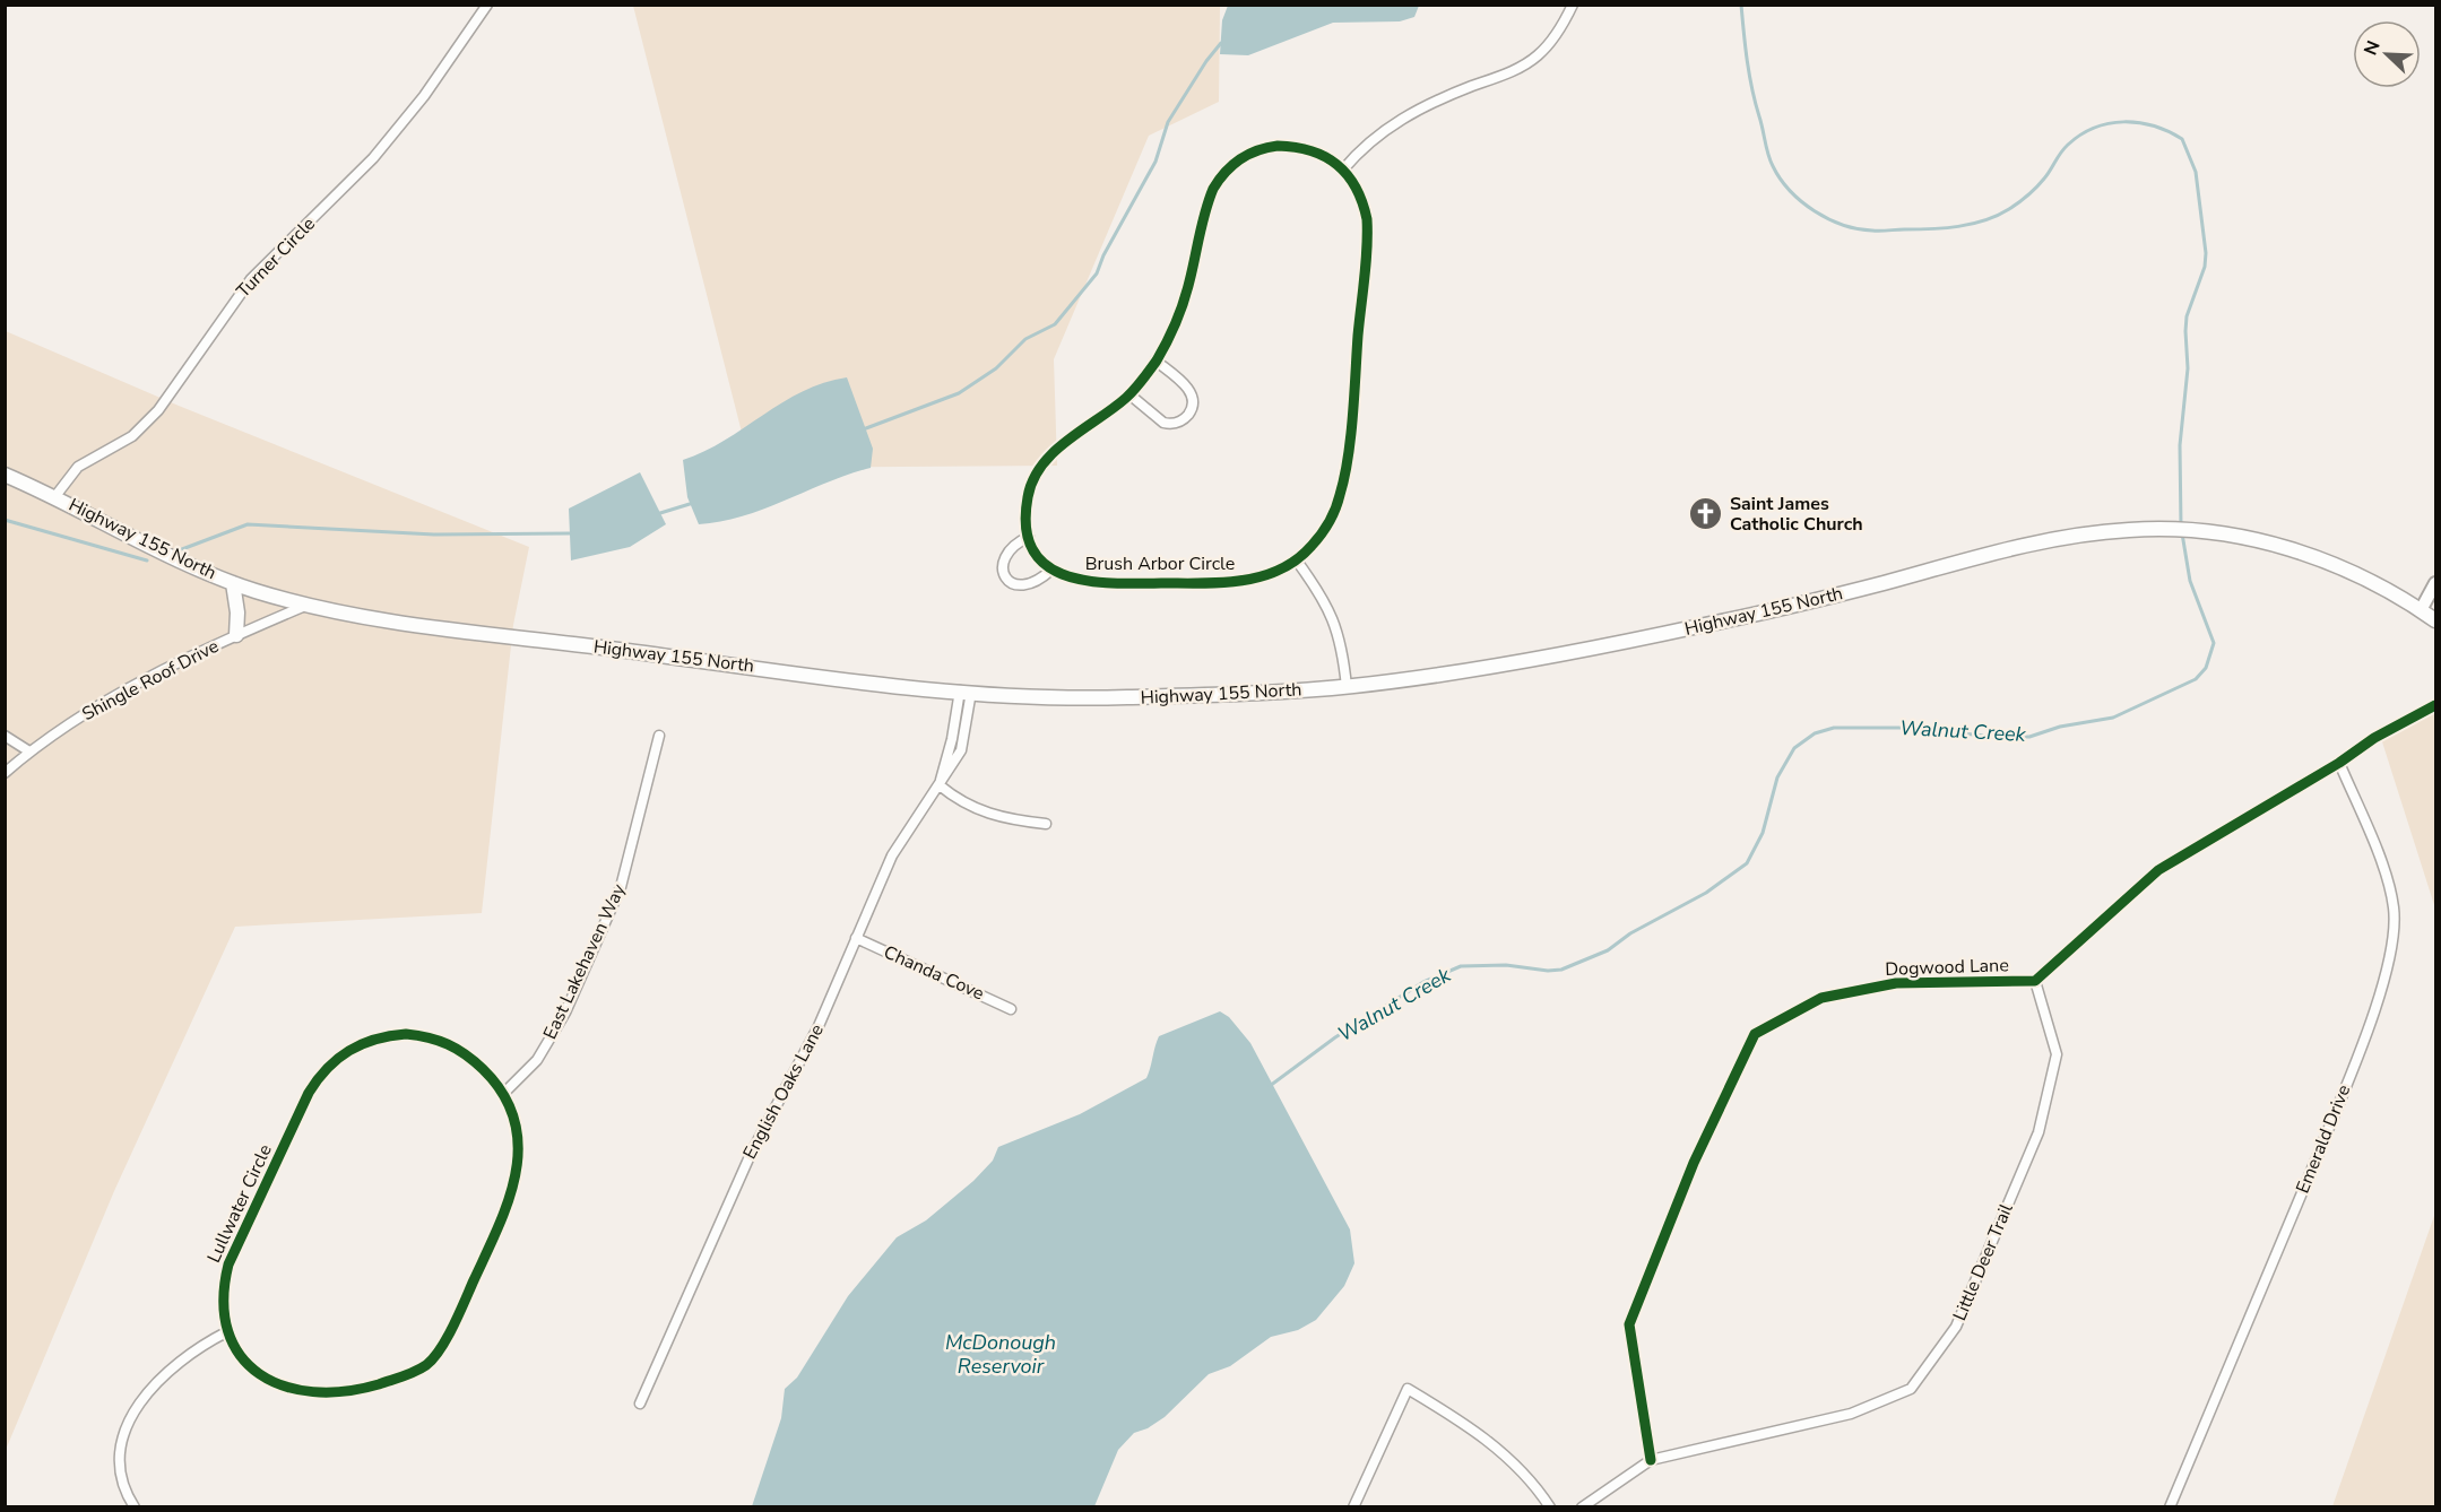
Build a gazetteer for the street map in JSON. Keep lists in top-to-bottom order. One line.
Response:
{"streets":{"main road":["Highway 155 North"],"street":["Turner Circle","Brush Arbor Circle","Shingle Roof Drive","East Lakehaven Way","Dogwood Lane","Chanda Cove","English Oaks Lane","Emerald Drive","Lullwater Circle","Little Deer Trail"]},"crossings":[["Turner Circle","Highway 155 North"],["Highway 155 North","Shingle Roof Drive"],["Highway 155 North","English Oaks Lane"],["East Lakehaven Way","Lullwater Circle"],["Dogwood Lane","Emerald Drive"],["Dogwood Lane","Little Deer Trail"],["Chanda Cove","English Oaks Lane"]],"water":["Walnut Creek","McDonough Reservoir"],"places":{"church":["Saint James Catholic Church"]},"north":"top left"}
